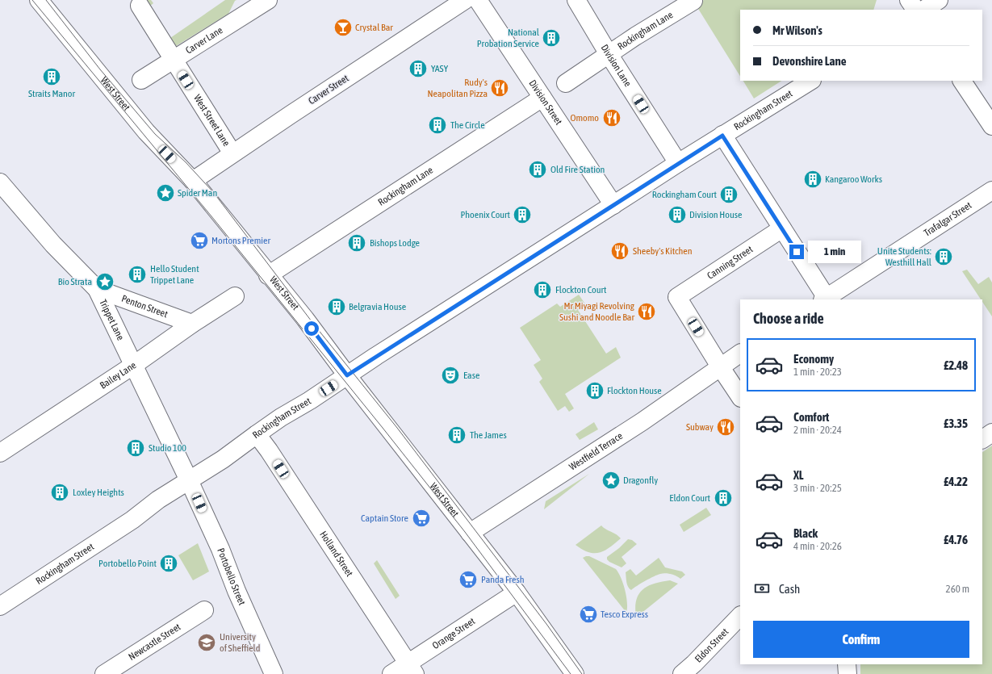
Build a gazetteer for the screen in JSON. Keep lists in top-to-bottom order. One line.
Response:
{"streets":{"street":["Rockingham Lane","Carver Lane","Division Lane","Carver Street","West Street","Division Street","Rockingham Street","West Street Lane","Trafalgar Street","Canning Street","Penton Street","Trippet Lane","Bailey Lane","Westfield Terrace","Holland Street","Portobello Street","Orange Street","Newcastle Street","Eldon Street"]},"crossings":[["Rockingham Lane","Division Lane"],["Rockingham Lane","West Street"],["Rockingham Lane","Division Street"],["Carver Lane","West Street Lane"],["Division Lane","Rockingham Street"],["Carver Street","West Street"],["Carver Street","West Street Lane"],["West Street","Rockingham Street"],["West Street","Westfield Terrace"],["West Street","Orange Street"],["Division Street","Rockingham Street"],["Rockingham Street","Trippet Lane"],["Rockingham Street","Holland Street"],["Rockingham Street","Portobello Street"],["Canning Street","Westfield Terrace"],["Penton Street","Trippet Lane"],["Penton Street","Bailey Lane"],["Trippet Lane","Bailey Lane"],["Trippet Lane","Portobello Street"],["Holland Street","Orange Street"]],"places":{"bar":["Crystal Bar"],"building":["National Probation Service","YASY","Straits Manor","The Circle","Old Fire Station","Kangaroo Works","Rockingham Court","Phoenix Court","Division House","Bishops Lodge","Unite Students: Westhill Hall","Hello Student Trippet Lane","Flockton Court","Belgravia House","Flockton House","The James","Studio 100","Loxley Heights","Eldon Court","Portobello Point"],"restaurant":["Rudy's Neapolitan Pizza","Omomo","Sheeby's Kitchen","Mr Miyagi Revolving Sushi and Noodle Bar","Subway"],"place":["Spider Man","Bio Strata","Dragonfly"],"supermarket":["Mortons Premier","Captain Store","Panda Fresh","Tesco Express"],"theatre":["Ease"],"school or university":["University of Sheffield"]},"page":{"banner":["Mr Wilson's","Devonshire Lane"],"bubble":"1 min","heading":"Choose a ride","list":[{"name":"Economy","note":"1 min · 20:23","value":"£2.48"},{"name":"Comfort","note":"2 min · 20:24","value":"£3.35"},{"name":"XL","note":"3 min · 20:25","value":"£4.22"},{"name":"Black","note":"4 min · 20:26","value":"£4.76"}],"pay":["Cash","260 m"],"buttons":"Confirm"}}
